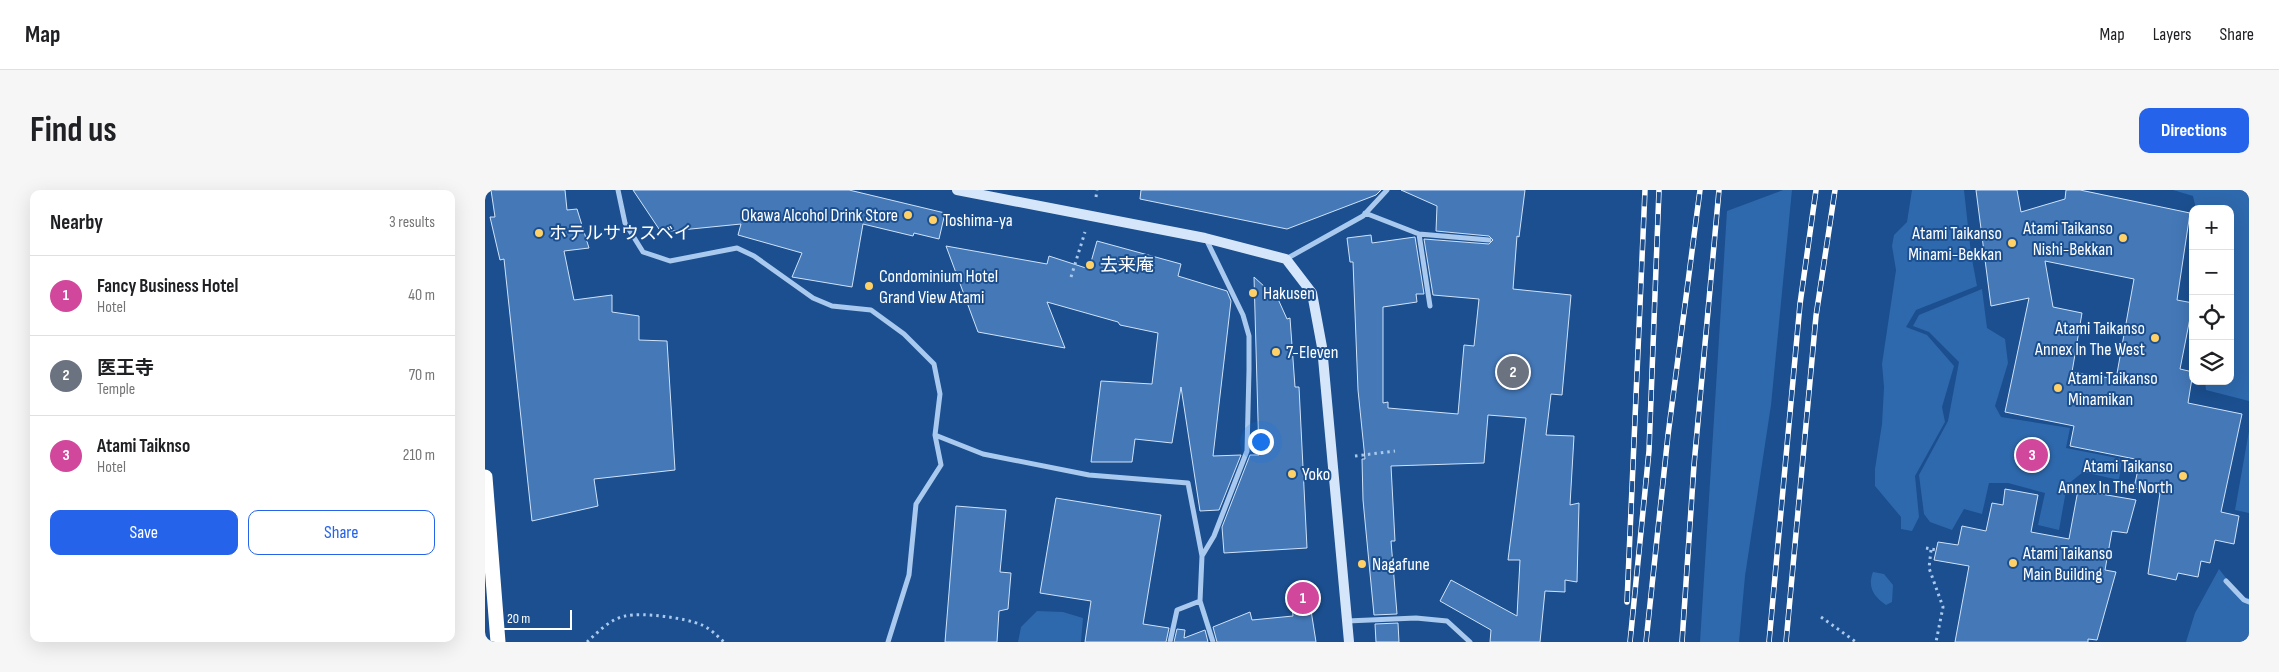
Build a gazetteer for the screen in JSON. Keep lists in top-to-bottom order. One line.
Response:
{"places":["Okawa Alcohol Drink Store","Toshima-ya","ホテルサウスベイ","Atami Taikanso Nishi-Bekkan","Atami Taikanso Minami-Bekkan","去来庵","Condominium Hotel Grand View Atami","Hakusen","Atami Taikanso Annex In The West","7-Eleven","Atami Taikanso Minamikan","Yoko","Atami Taikanso Annex In The North","Atami Taikanso Main Building","Nagafune"],"scale_bar":"20 m","page":{"header":"Map","nav":["Map","Layers","Share"],"buttons":["Directions",["Save","Share"]],"title":"Find us","heading":["Nearby","3 results"],"map_buttons":["+","−"],"list":[{"mark":"1","name":"Fancy Business Hotel","note":"Hotel","value":"40 m"},{"mark":"2","name":"医王寺","note":"Temple","value":"70 m"},{"mark":"3","name":"Atami Taiknso","note":"Hotel","value":"210 m"}],"pins":["2","3","1"],"scale":"20 m"}}
